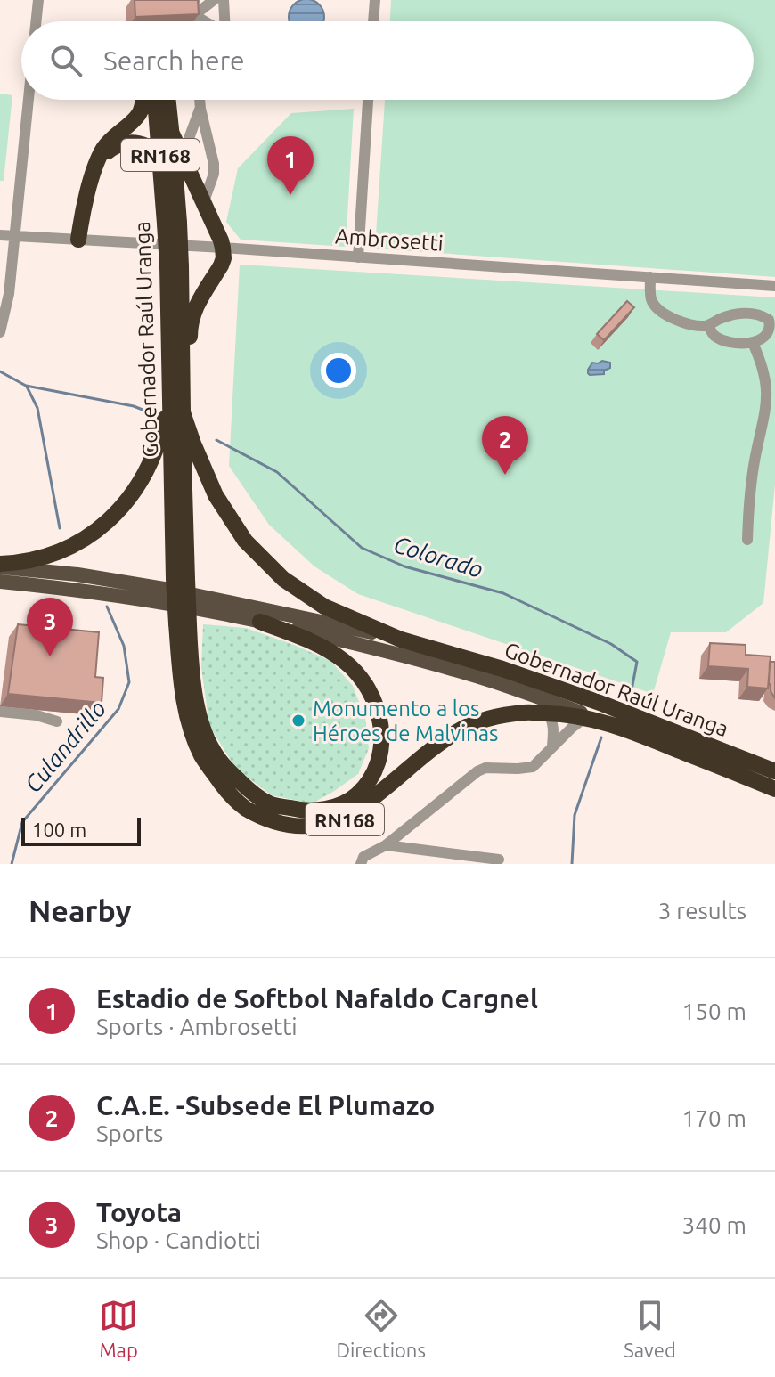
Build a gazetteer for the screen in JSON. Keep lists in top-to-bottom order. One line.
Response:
{"streets":{"highway":["RN168","Gobernador Raúl Uranga"],"street":["Ambrosetti"]},"water":["Colorado","Culandrillo"],"places":["Monumento a los Héroes de Malvinas"],"scale_bar":"100 m","page":{"search":"Search here","pins":["1","2","3"],"scale":"100 m","heading":["Nearby","3 results"],"list":[{"mark":"1","name":"Estadio de Softbol Nafaldo Cargnel","note":"Sports · Ambrosetti","value":"150 m"},{"mark":"2","name":"C.A.E. -Subsede El Plumazo","note":"Sports","value":"170 m"},{"mark":"3","name":"Toyota","note":"Shop · Candiotti","value":"340 m"}],"nav":["Map","Directions","Saved"]}}
